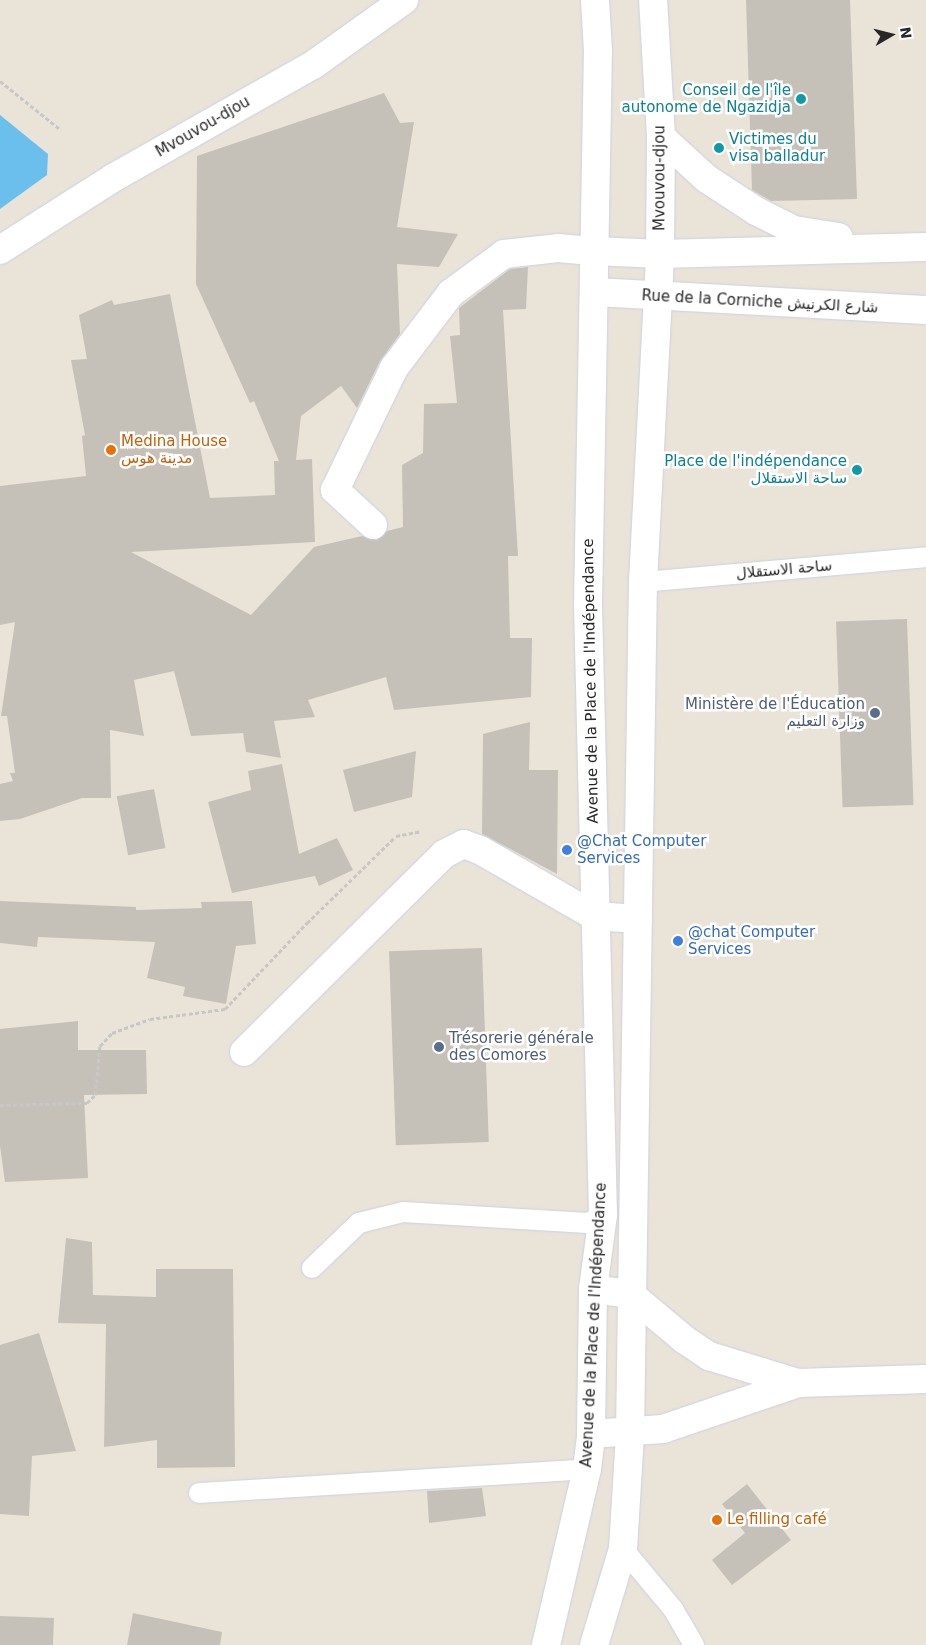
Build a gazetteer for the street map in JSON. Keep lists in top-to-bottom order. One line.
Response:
{"streets":{"main road":["Mvouvou-djou","Rue de la Corniche شارع الكرنيش","Avenue de la Place de l'Indépendance"],"lane":["ساحة الاستقلال"]},"crossings":[["Mvouvou-djou","Rue de la Corniche شارع الكرنيش"],["Mvouvou-djou","Avenue de la Place de l'Indépendance"],["Rue de la Corniche شارع الكرنيش","Avenue de la Place de l'Indépendance"],["ساحة الاستقلال","Avenue de la Place de l'Indépendance"]],"places":["Conseil de l'île autonome de Ngazidja","Victimes du visa balladur","Medina House مدينة هوس","Place de l'indépendance ساحة الاستقلال","Ministère de l'Éducation وزارة التعليم","@Chat Computer Services","@chat Computer Services","Trésorerie générale des Comores","Le filling café"],"north":"right"}
